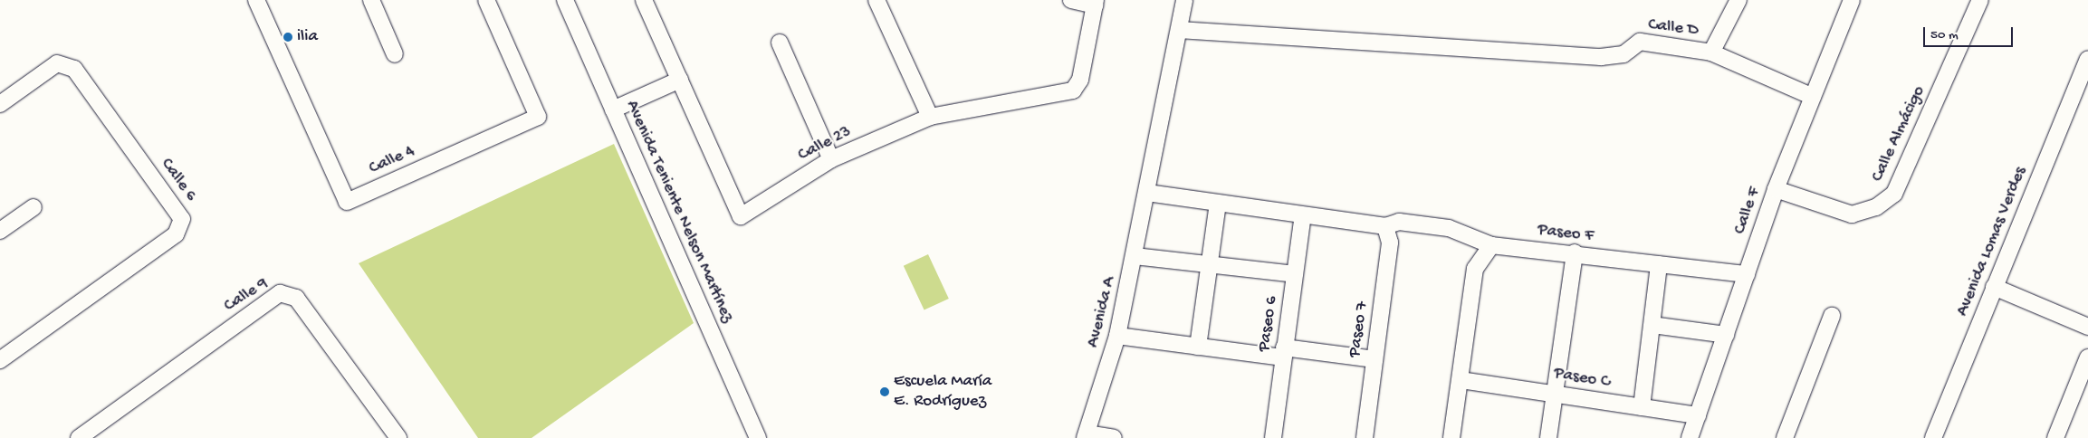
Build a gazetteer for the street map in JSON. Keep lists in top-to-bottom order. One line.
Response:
{"streets":{"street":["Calle D","Calle Almácigo","Calle 23","Calle 4","Calle 6","Calle F","Avenida Teniente Nelson Martínez","Paseo F","Avenida Lomas Verdes","Calle 9","Avenida A","Paseo 6","Paseo 7","Paseo C"]},"crossings":[["Calle D","Calle F"],["Calle D","Avenida A"],["Calle Almácigo","Calle F"],["Calle F","Paseo F"],["Calle F","Paseo C"],["Paseo F","Paseo 7"]],"places":["ilia","Escuela María E. Rodríguez"],"scale_bar":"50 m"}
